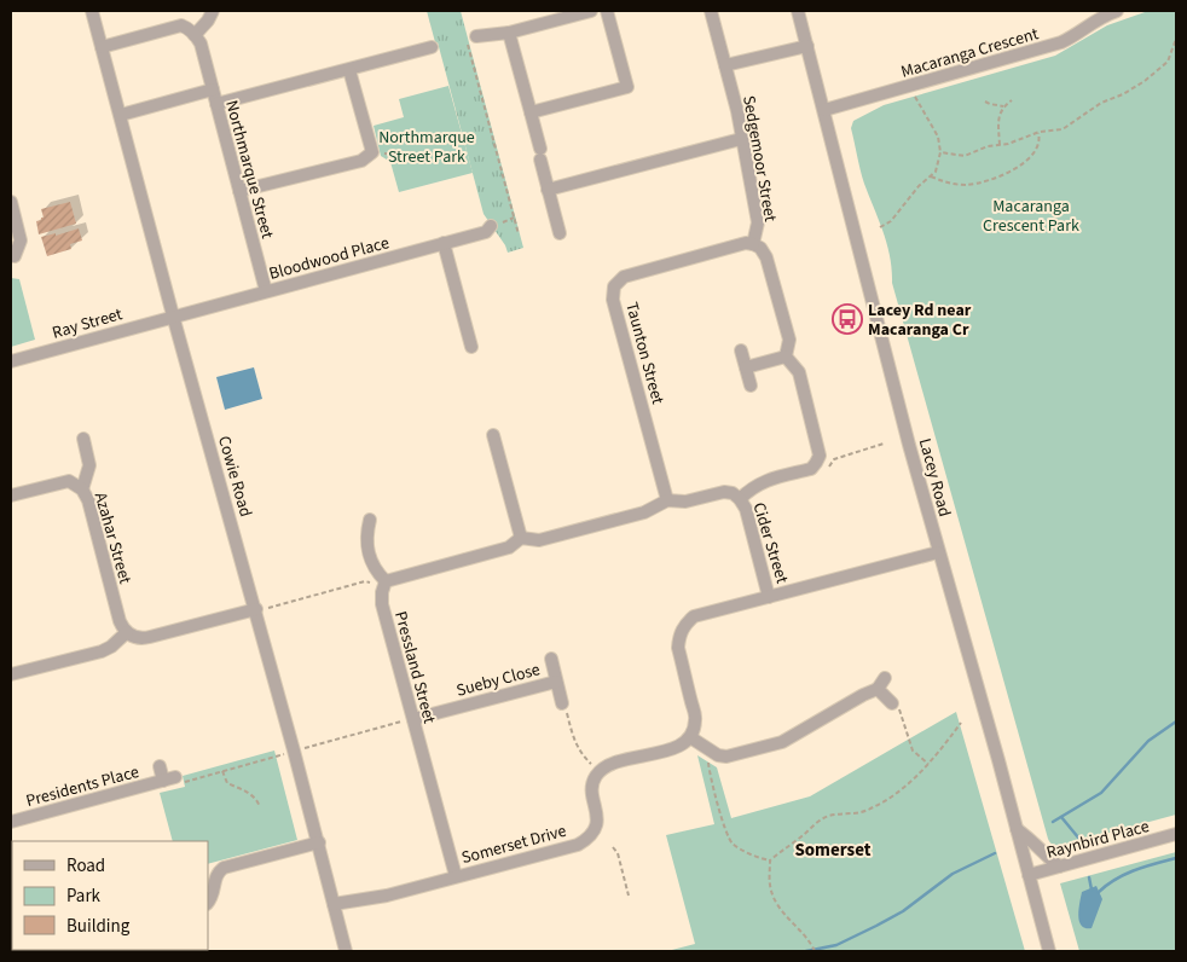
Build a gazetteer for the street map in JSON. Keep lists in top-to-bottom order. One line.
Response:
{"streets":{"street":["Macaranga Crescent","Sedgemoor Street","Northmarque Street","Bloodwood Place","Ray Street","Taunton Street","Cowie Road","Lacey Road","Azahar Street","Cider Street","Pressland Street","Sueby Close","Presidents Place","Raynbird Place","Somerset Drive"]},"crossings":[["Macaranga Crescent","Lacey Road"],["Sedgemoor Street","Taunton Street"],["Northmarque Street","Bloodwood Place"],["Northmarque Street","Cowie Road"],["Bloodwood Place","Ray Street"],["Bloodwood Place","Cowie Road"],["Ray Street","Cowie Road"],["Cowie Road","Somerset Drive"],["Lacey Road","Raynbird Place"],["Pressland Street","Sueby Close"],["Pressland Street","Somerset Drive"]],"districts":["Somerset"],"parks":["Northmarque Street Park","Macaranga Crescent Park"],"places":{"bus stop":["Lacey Rd near Macaranga Cr"]},"legend":["Road","Park","Building"]}
